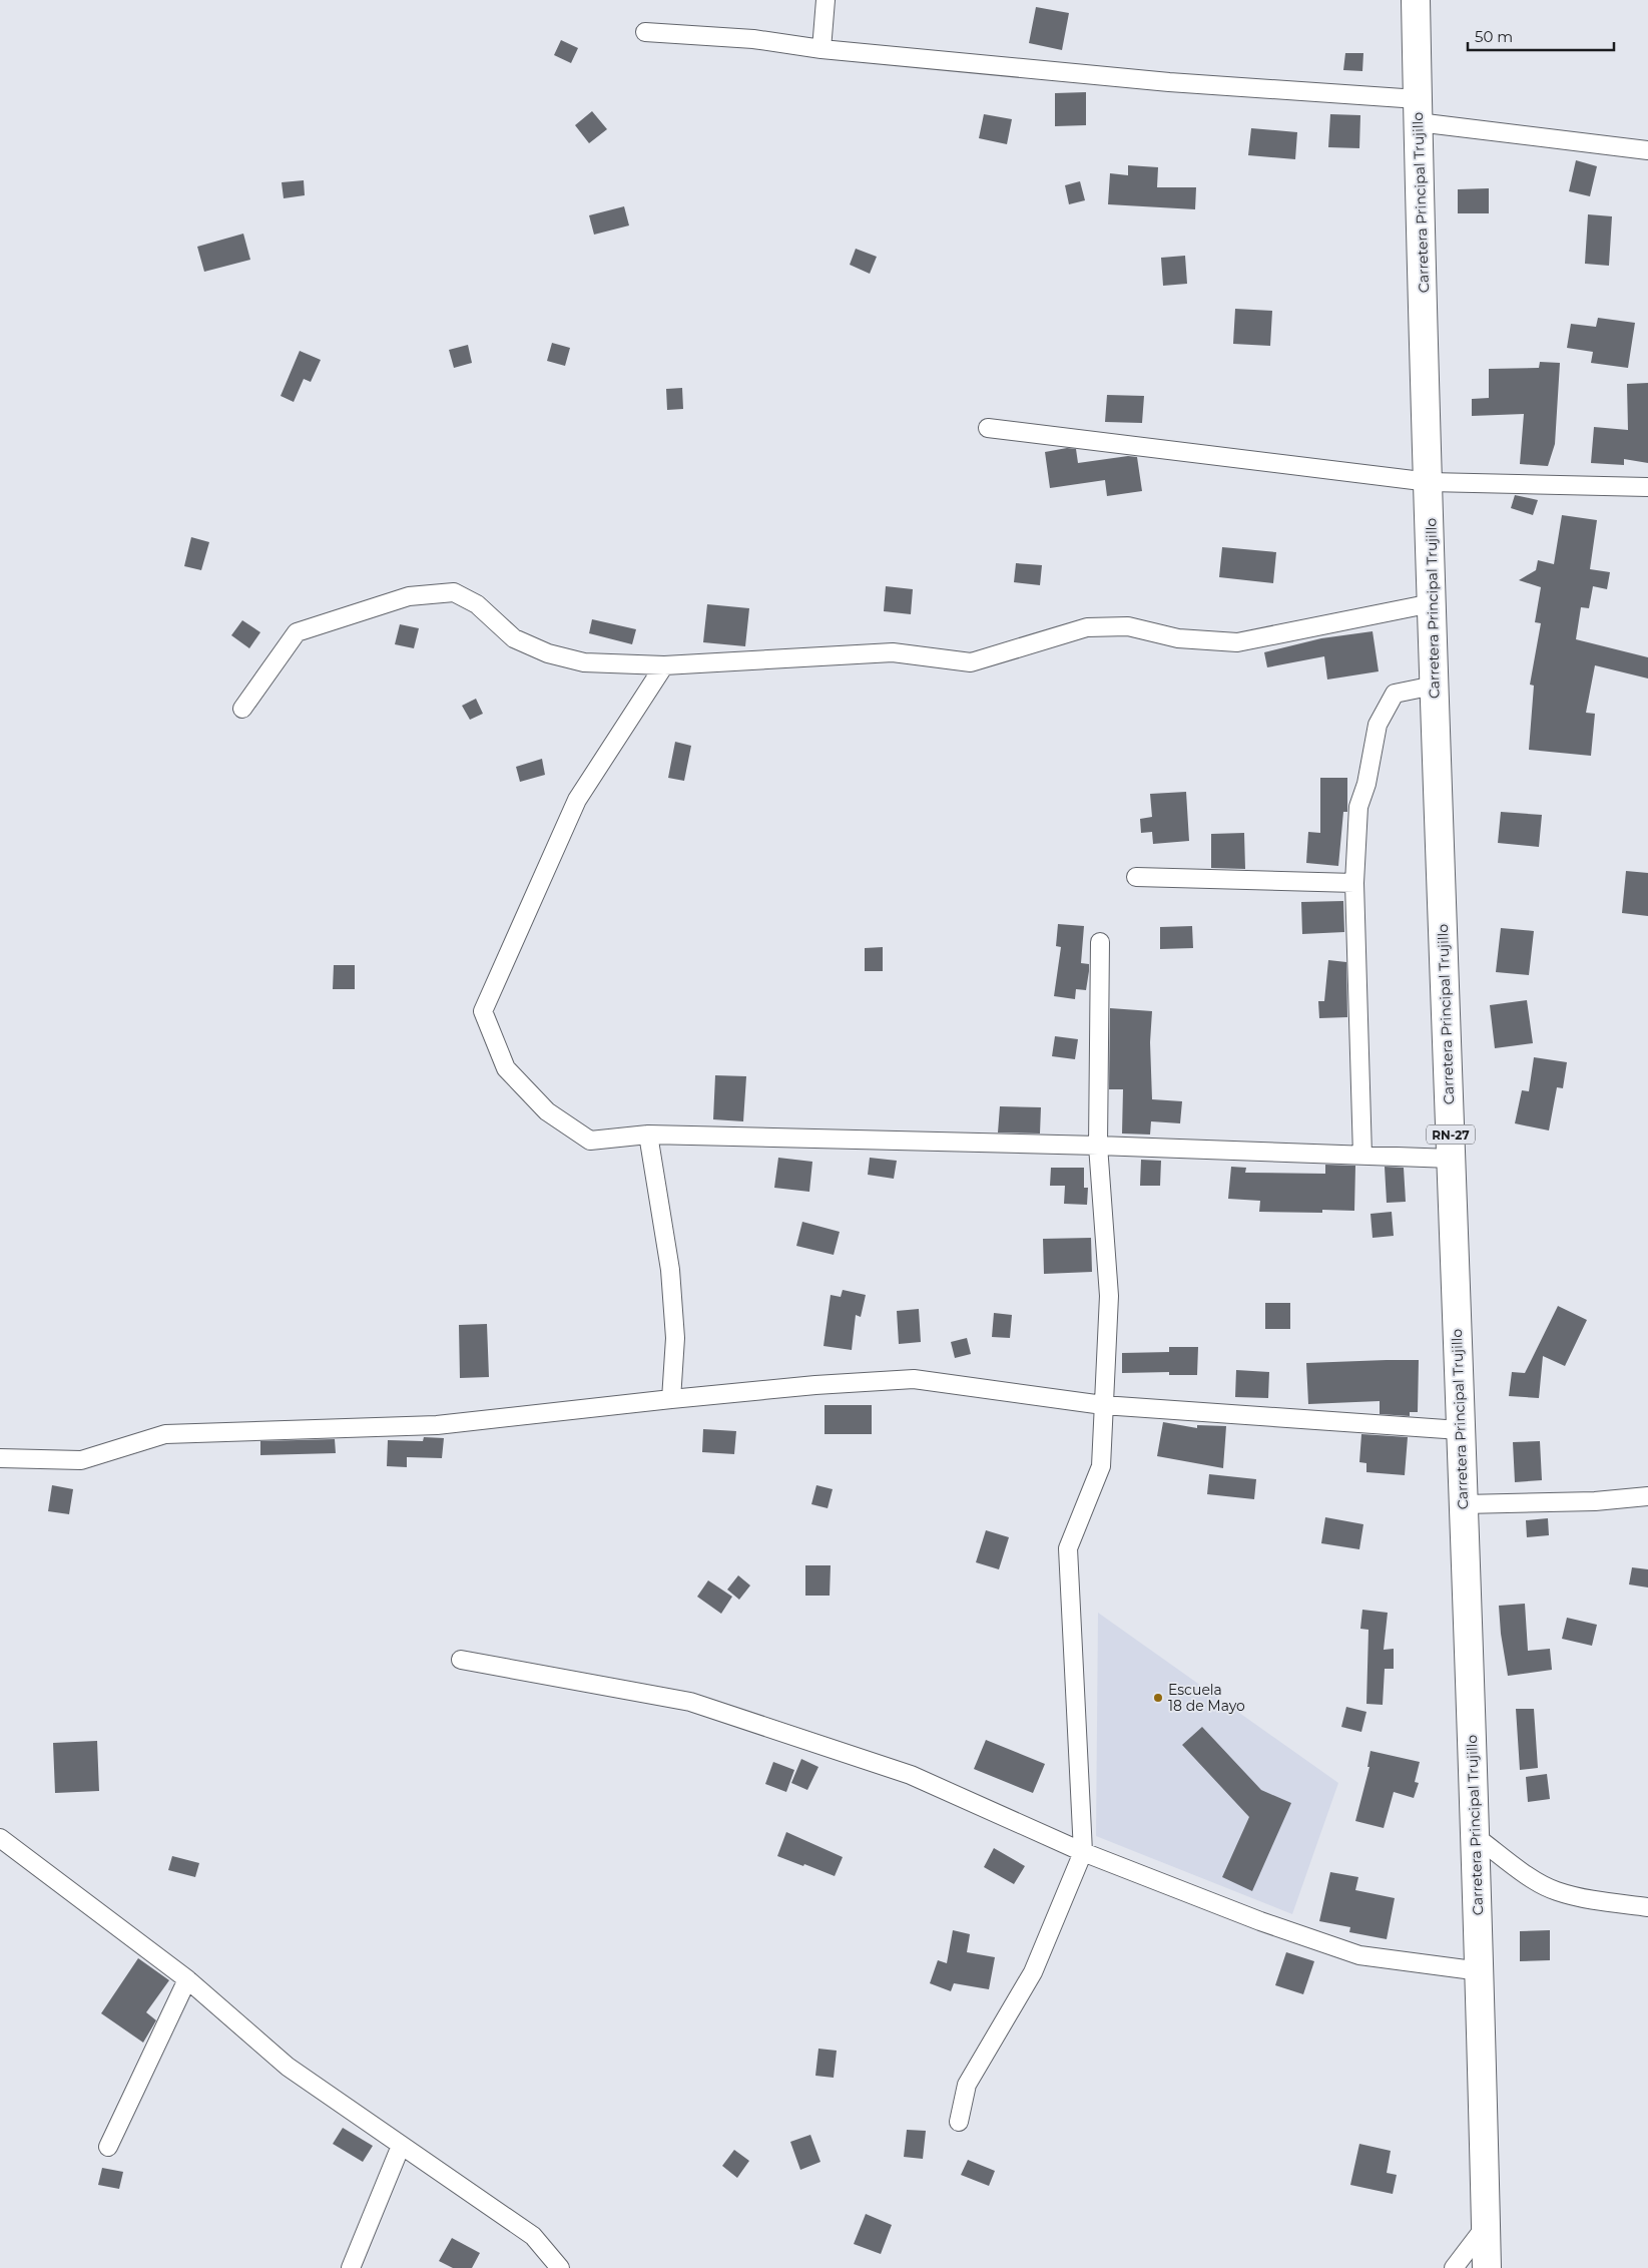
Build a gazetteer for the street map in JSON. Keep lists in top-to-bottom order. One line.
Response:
{"streets":{"main road":["Carretera Principal Trujillo","RN-27"]},"places":["Escuela 18 de Mayo"],"scale_bar":"50 m"}
